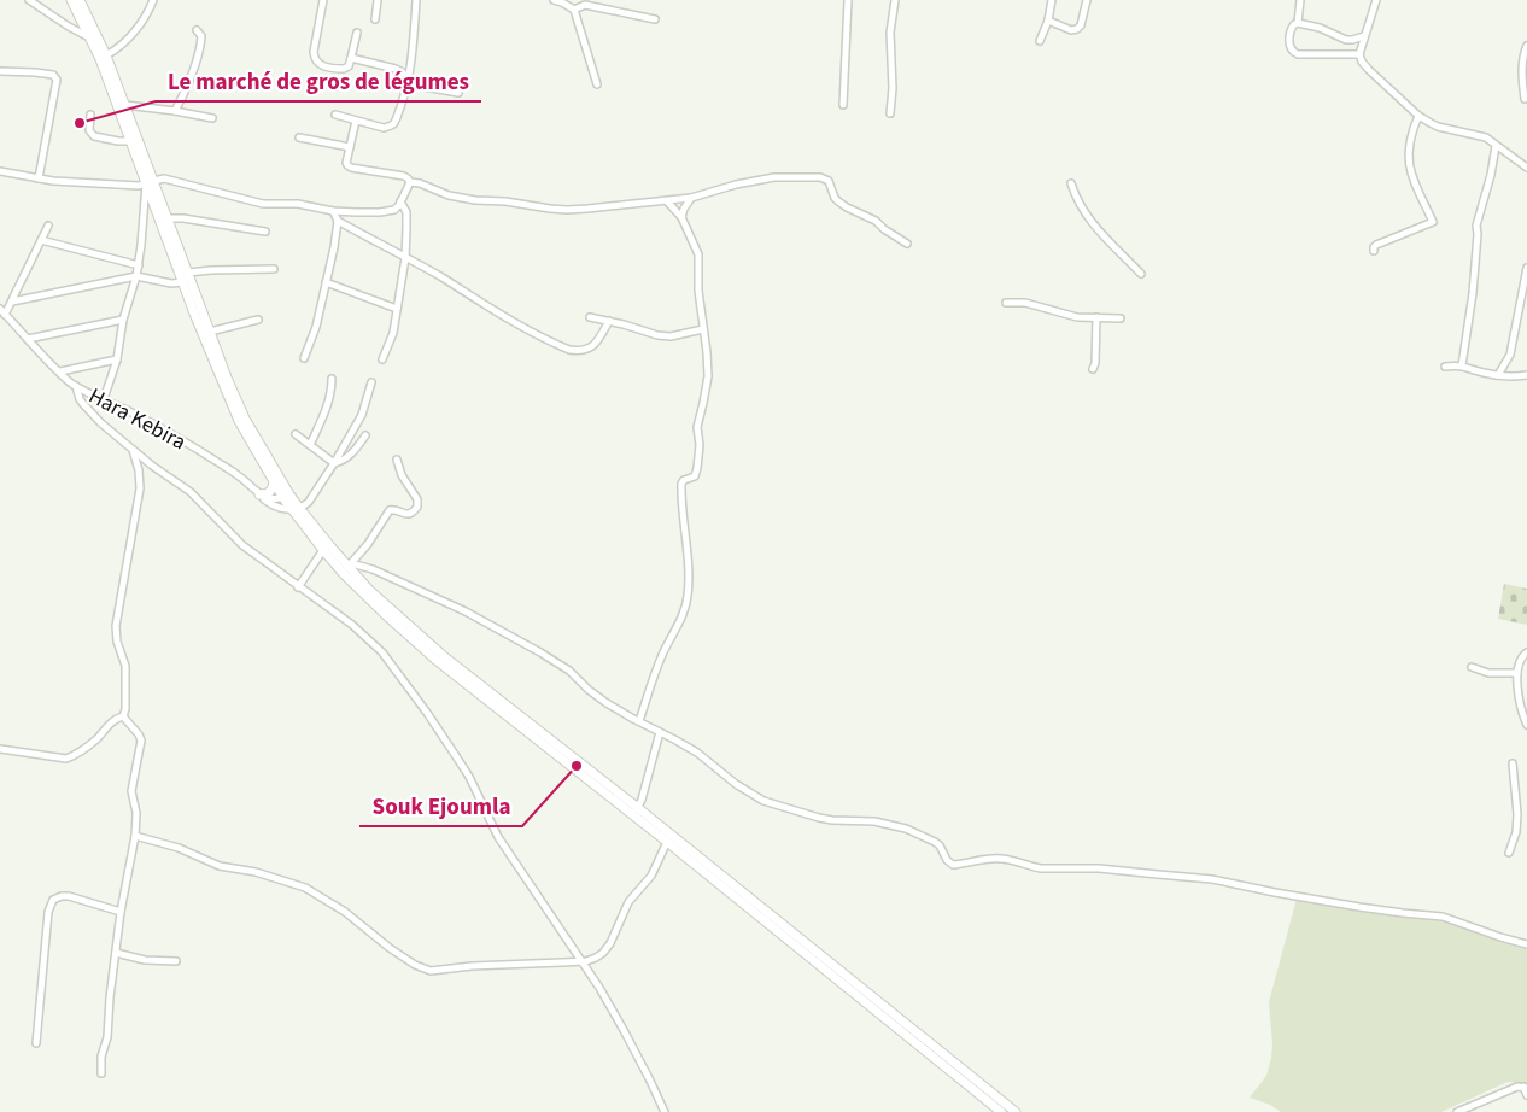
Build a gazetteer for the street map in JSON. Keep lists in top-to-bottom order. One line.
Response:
{"streets":{"street":["Hara Kebira"]},"places":["Le marché de gros de légumes","Souk Ejoumla"]}
